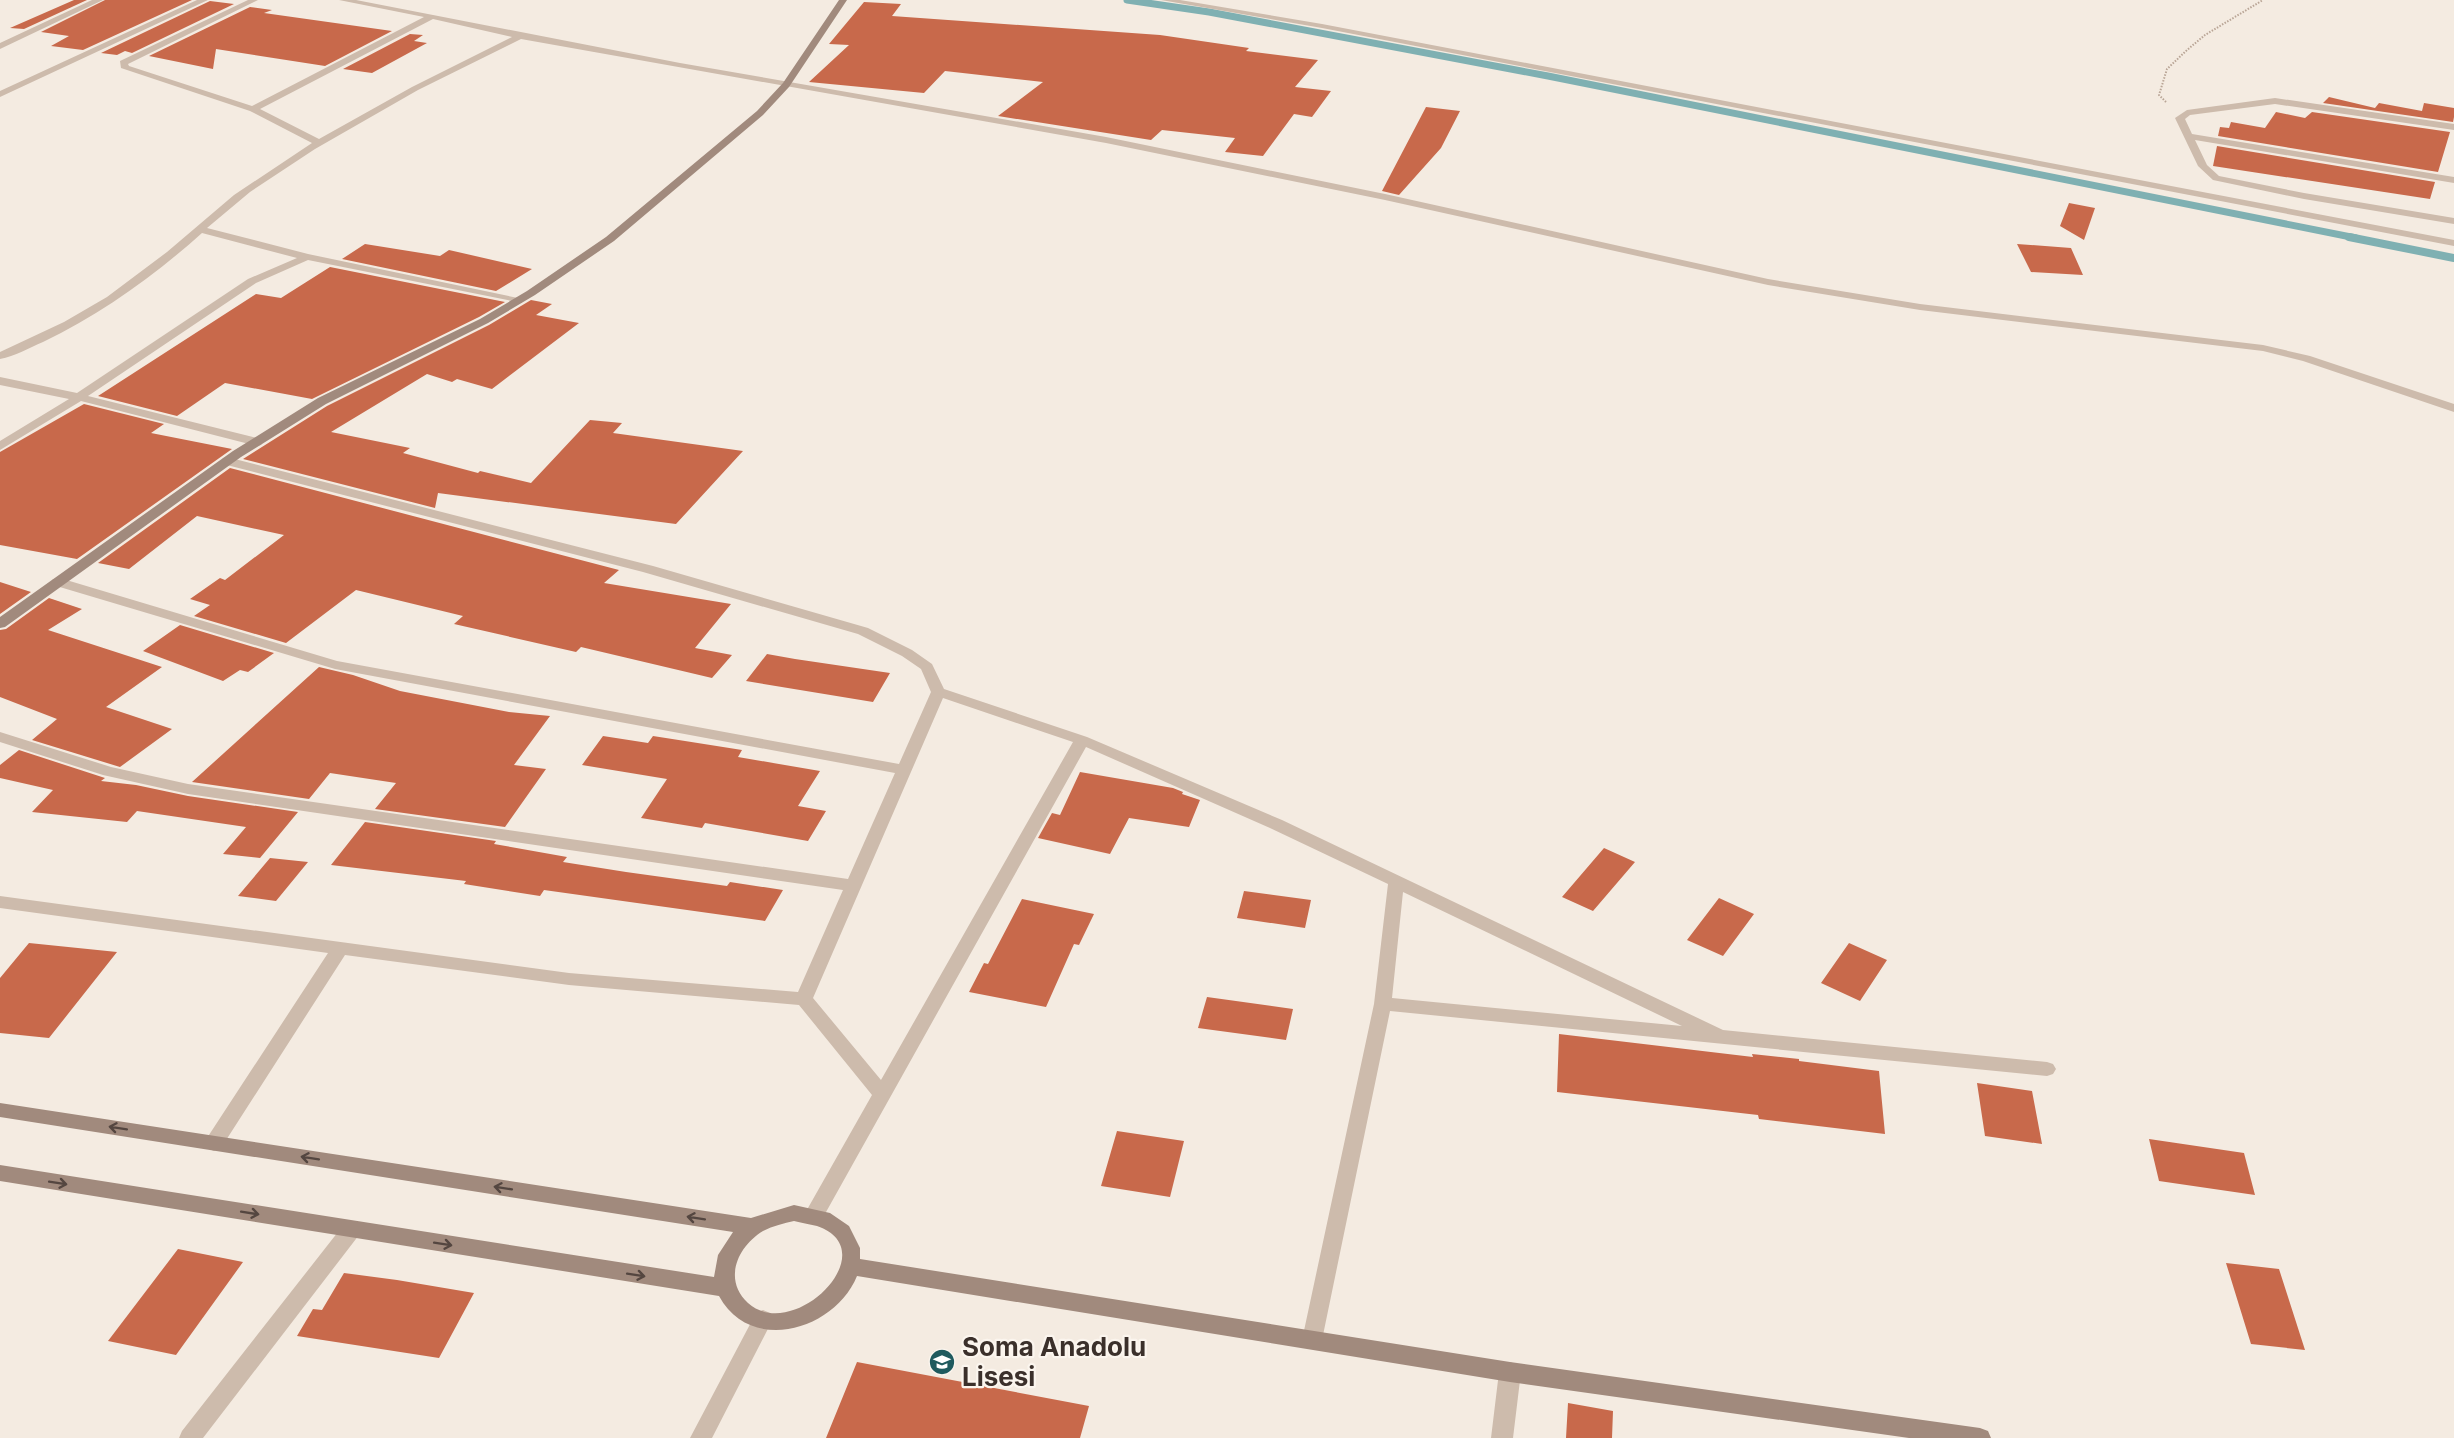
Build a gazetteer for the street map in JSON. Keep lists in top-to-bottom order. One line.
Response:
{"places":{"school or university":["Soma Anadolu Lisesi"]}}
